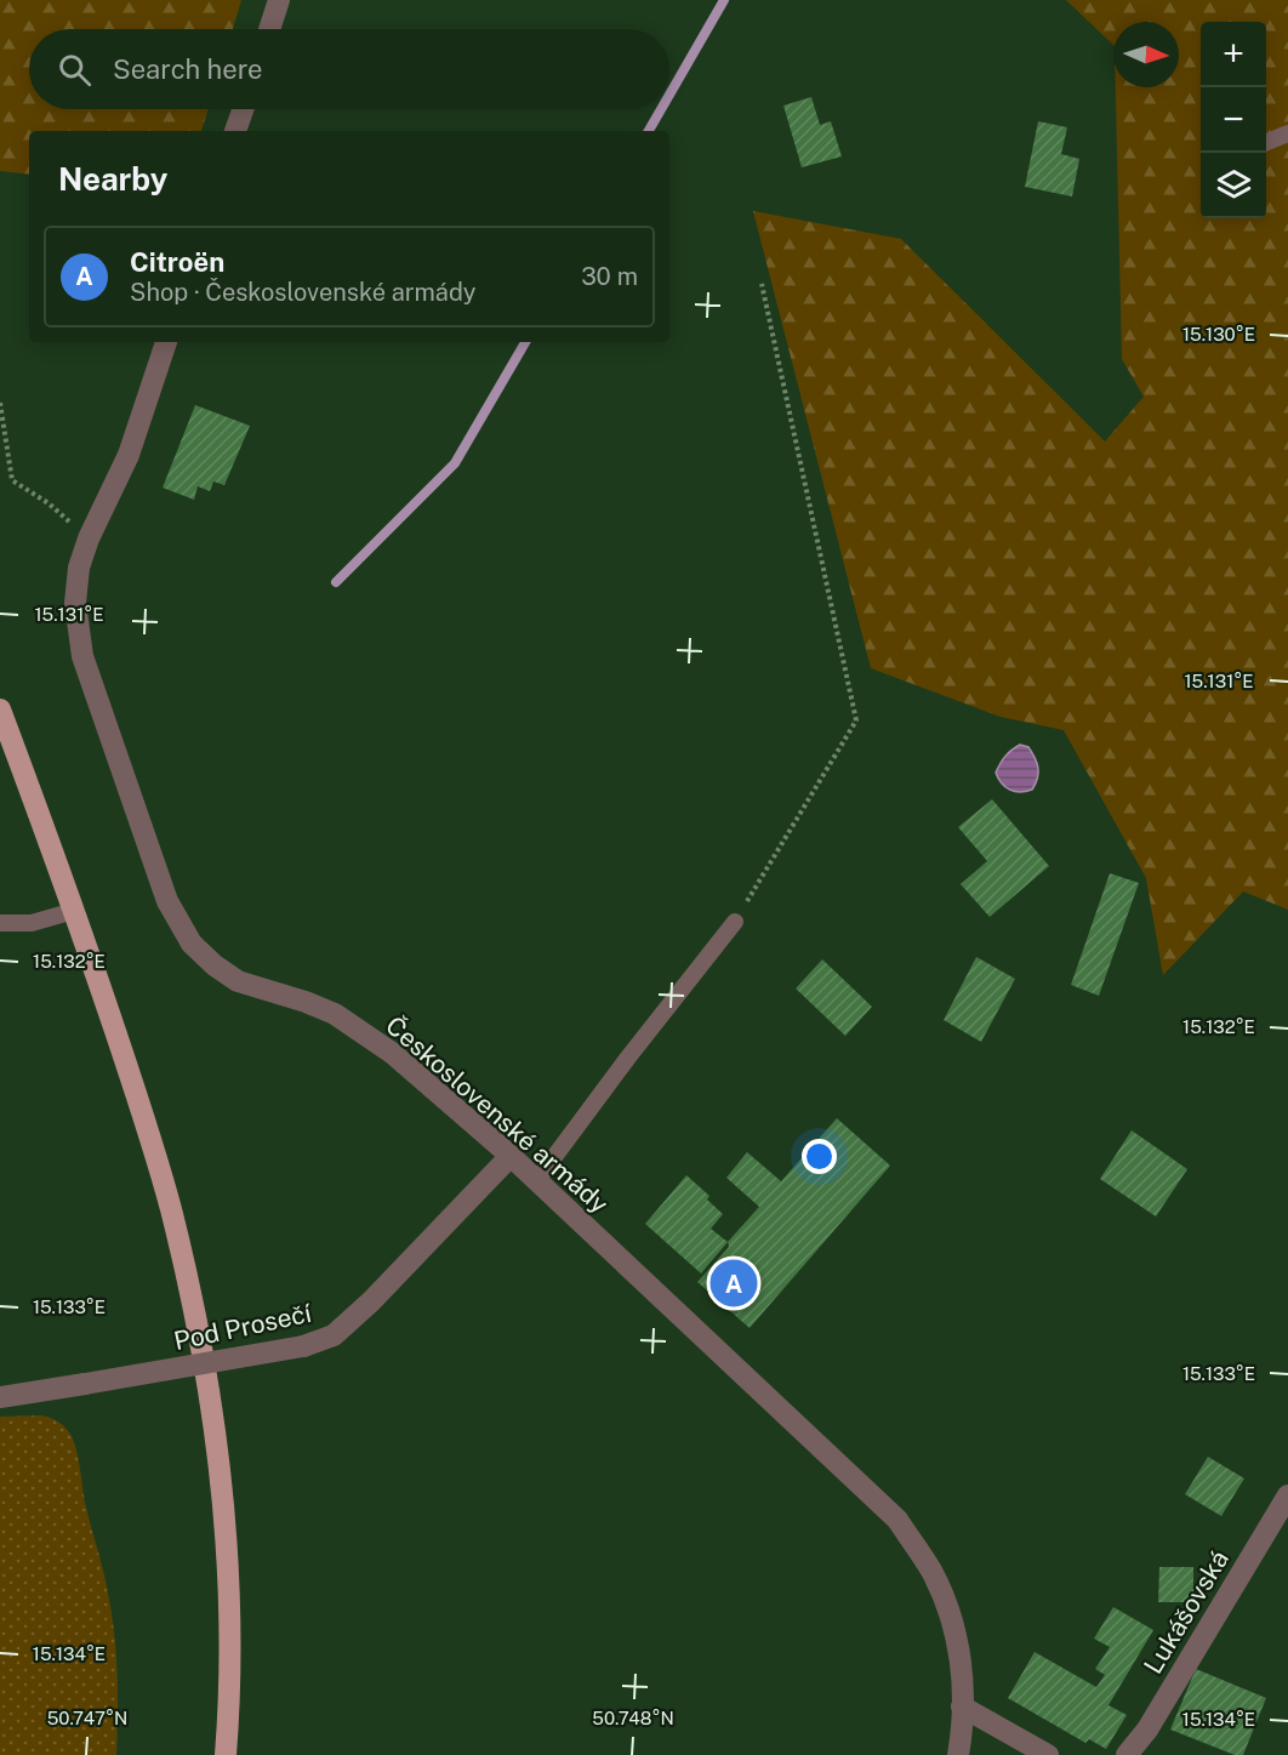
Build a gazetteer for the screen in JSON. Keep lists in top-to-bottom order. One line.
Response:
{"streets":{"street":["Československé armády","Pod Prosečí","Lukášovská"]},"crossings":[["Československé armády","Pod Prosečí"]],"north":"right","page":{"map_buttons":["+","−"],"search":"Search here","heading":"Nearby","list":[{"mark":"A","name":"Citroën","note":"Shop · Československé armády","value":"30 m"}],"pins":"A"},"coordinates":["15.130°E","15.131°E","15.132°E","15.133°E","15.134°E","50.747°N","50.748°N"]}
